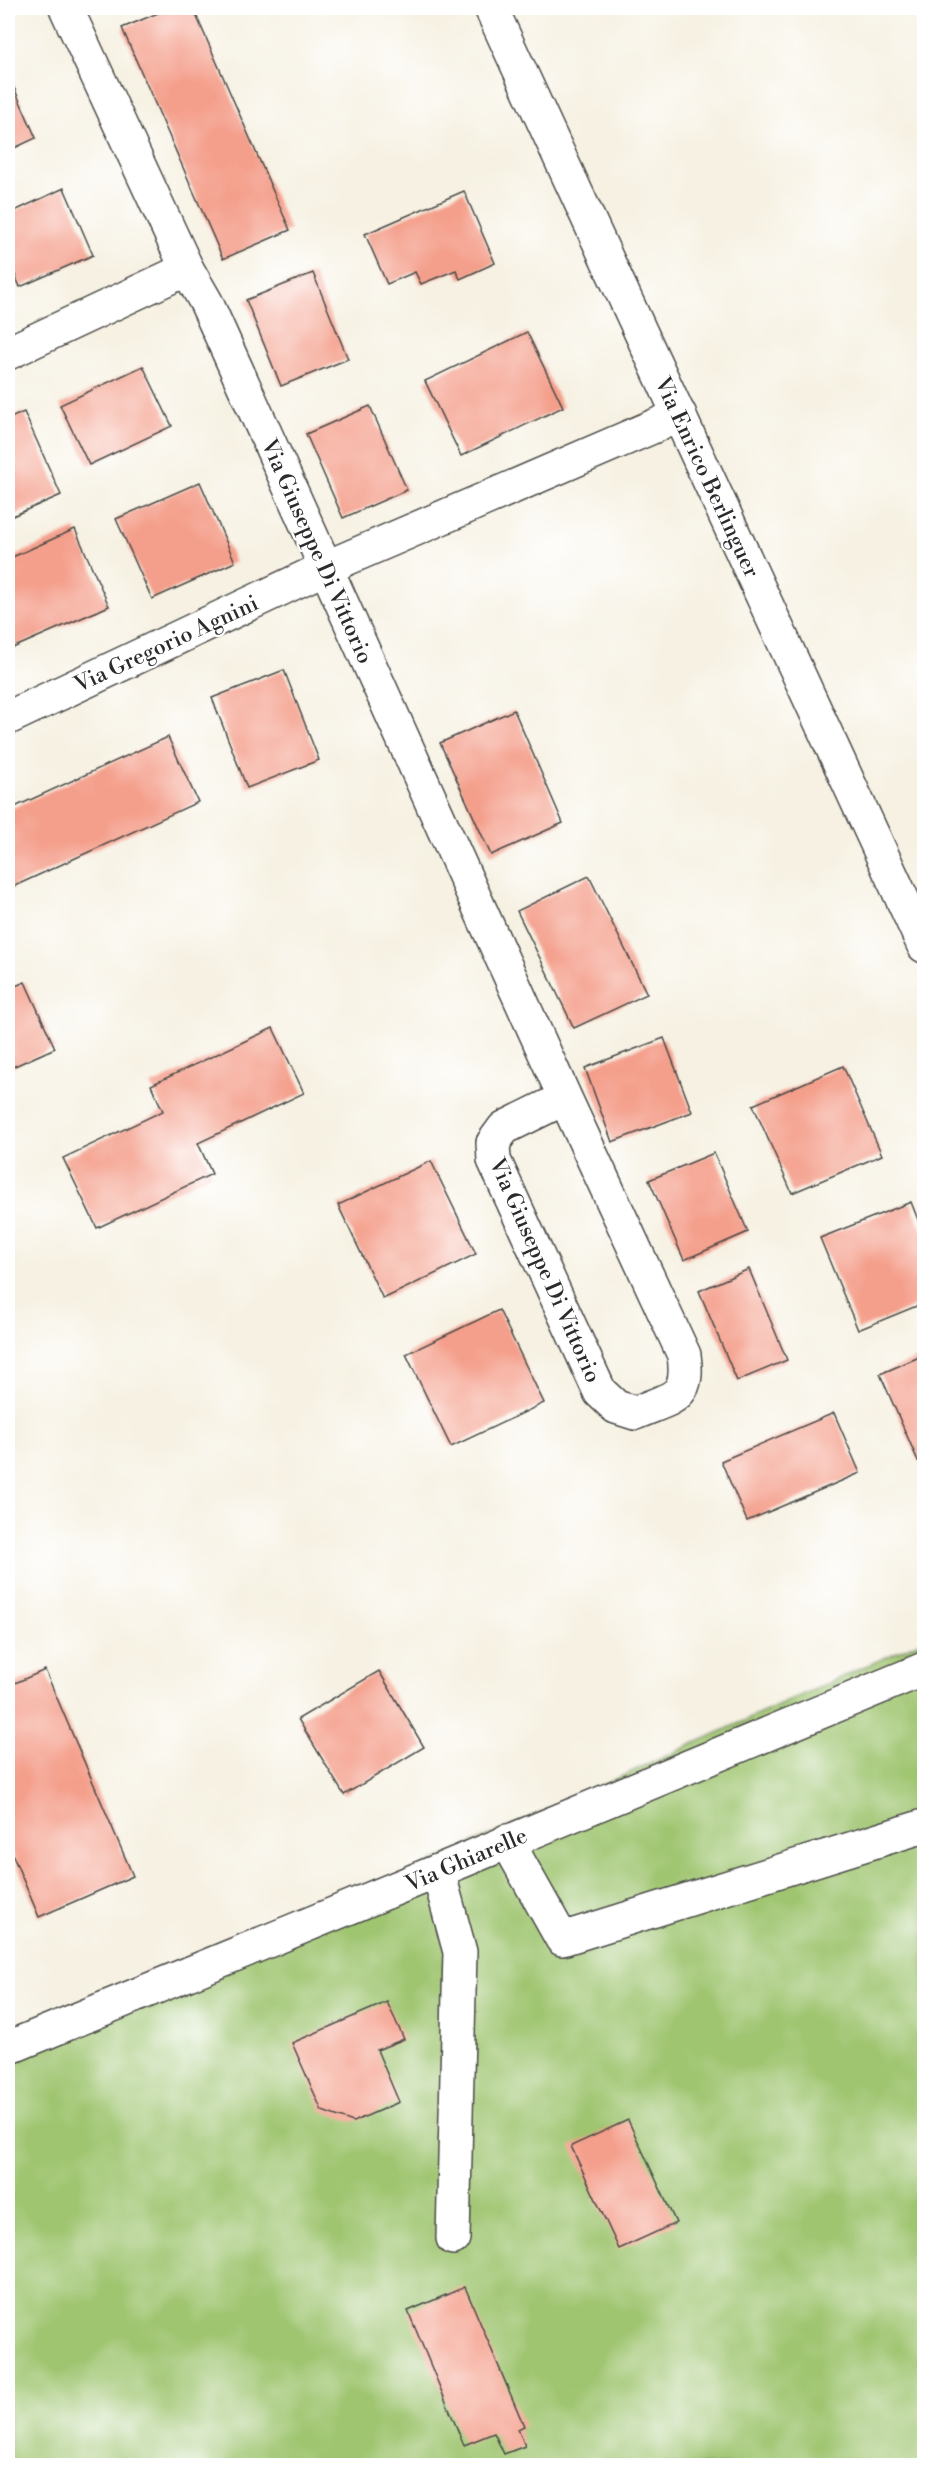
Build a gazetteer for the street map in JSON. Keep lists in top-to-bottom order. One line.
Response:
{"streets":{"street":["Via Enrico Berlinguer","Via Giuseppe Di Vittorio","Via Gregorio Agnini","Via Ghiarelle"]},"crossings":[["Via Enrico Berlinguer","Via Gregorio Agnini"],["Via Giuseppe Di Vittorio","Via Gregorio Agnini"]]}
